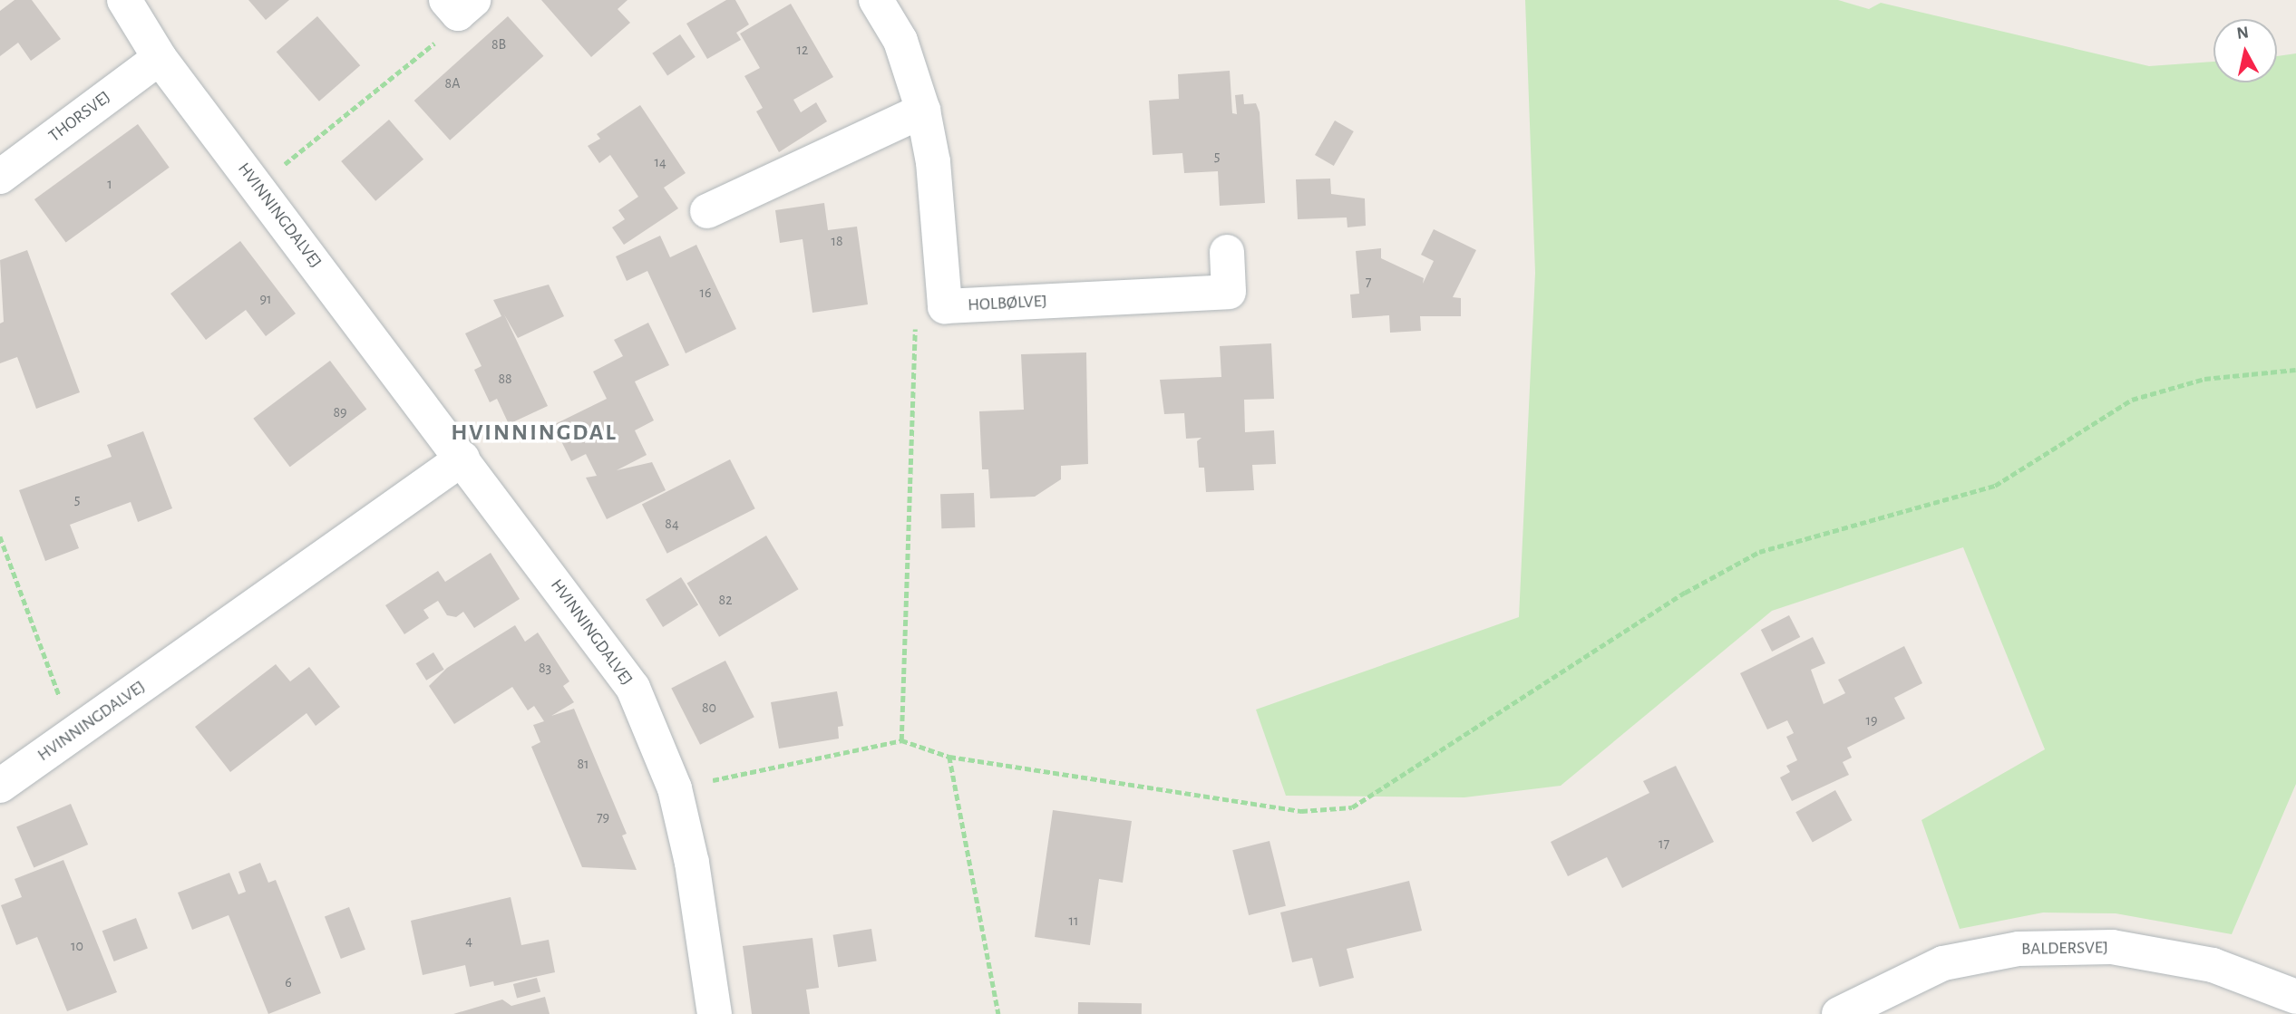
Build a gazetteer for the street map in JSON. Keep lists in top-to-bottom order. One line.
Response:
{"streets":{"street":["THORSVEJ","HVINNINGDALVEJ","HOLBØLVEJ","BALDERSVEJ"]},"crossings":[["THORSVEJ","HVINNINGDALVEJ"]],"districts":["HVINNINGDAL"],"house_numbers":["8B","12","8A","5","14","1","18","7","16","91","88","89","5","84","82","83","80","19","81","79","17","11","4","10","6"],"north":"top"}
